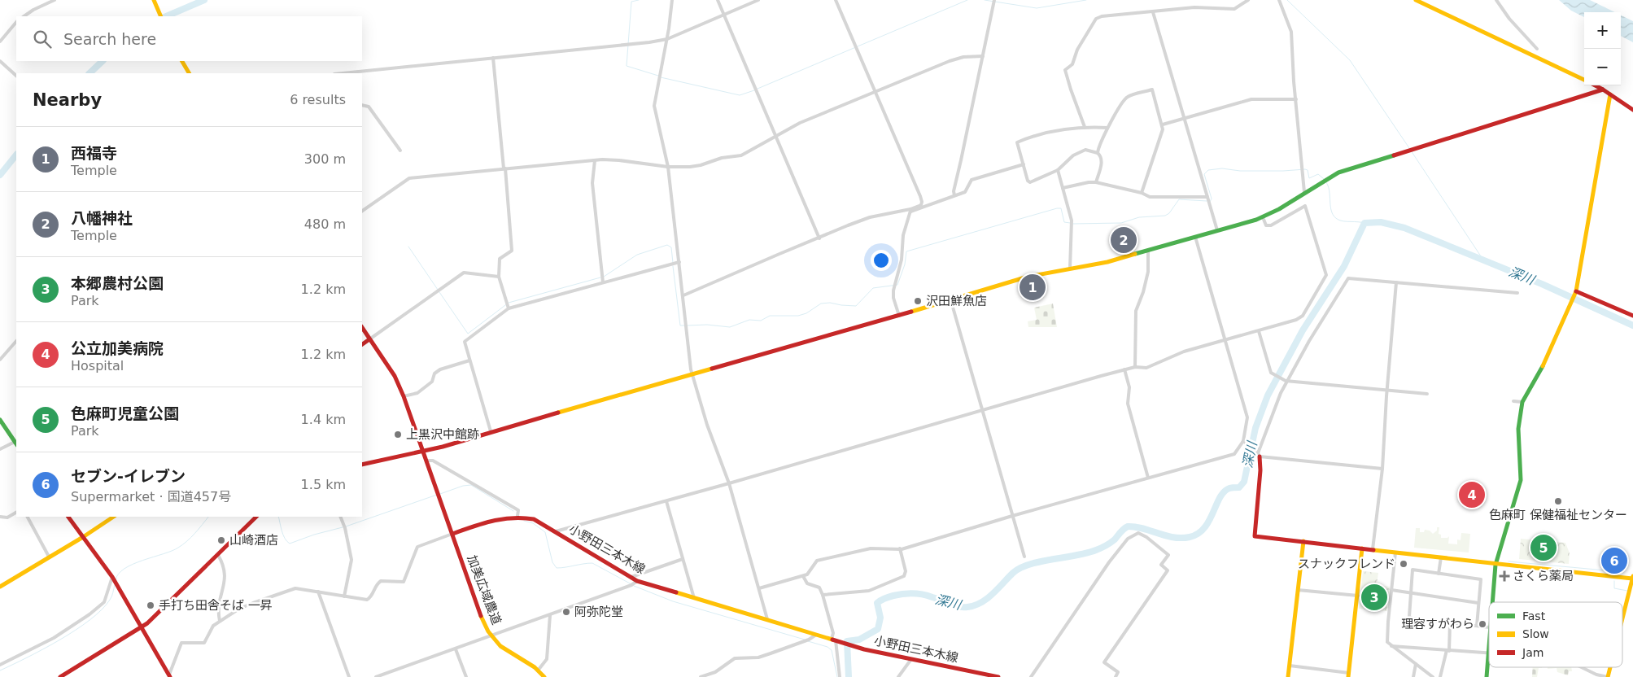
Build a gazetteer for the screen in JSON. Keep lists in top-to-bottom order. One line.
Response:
{"streets":{"main road":["小野田三本木線","加美広域農道"]},"crossings":[["小野田三本木線","加美広域農道"]],"water":["深川"],"places":{"other":["沢田鮮魚店","上黒沢中館跡","色麻町 保健福祉センター","山崎酒店","スナックフレンド","手打ち田舎そば 一昇","阿弥陀堂","理容すがわら"],"health":["さくら薬局"]},"legend":["Fast","Slow","Jam"],"page":{"map_buttons":["+","−"],"search":"Search here","heading":["Nearby","6 results"],"list":[{"mark":"1","name":"西福寺","note":"Temple","value":"300 m"},{"mark":"2","name":"八幡神社","note":"Temple","value":"480 m"},{"mark":"3","name":"本郷農村公園","note":"Park","value":"1.2 km"},{"mark":"4","name":"公立加美病院","note":"Hospital","value":"1.2 km"},{"mark":"5","name":"色麻町児童公園","note":"Park","value":"1.4 km"},{"mark":"6","name":"セブン-イレブン","note":"Supermarket · 国道457号","value":"1.5 km"}],"pins":["2","1","4","5","6","3"]}}
